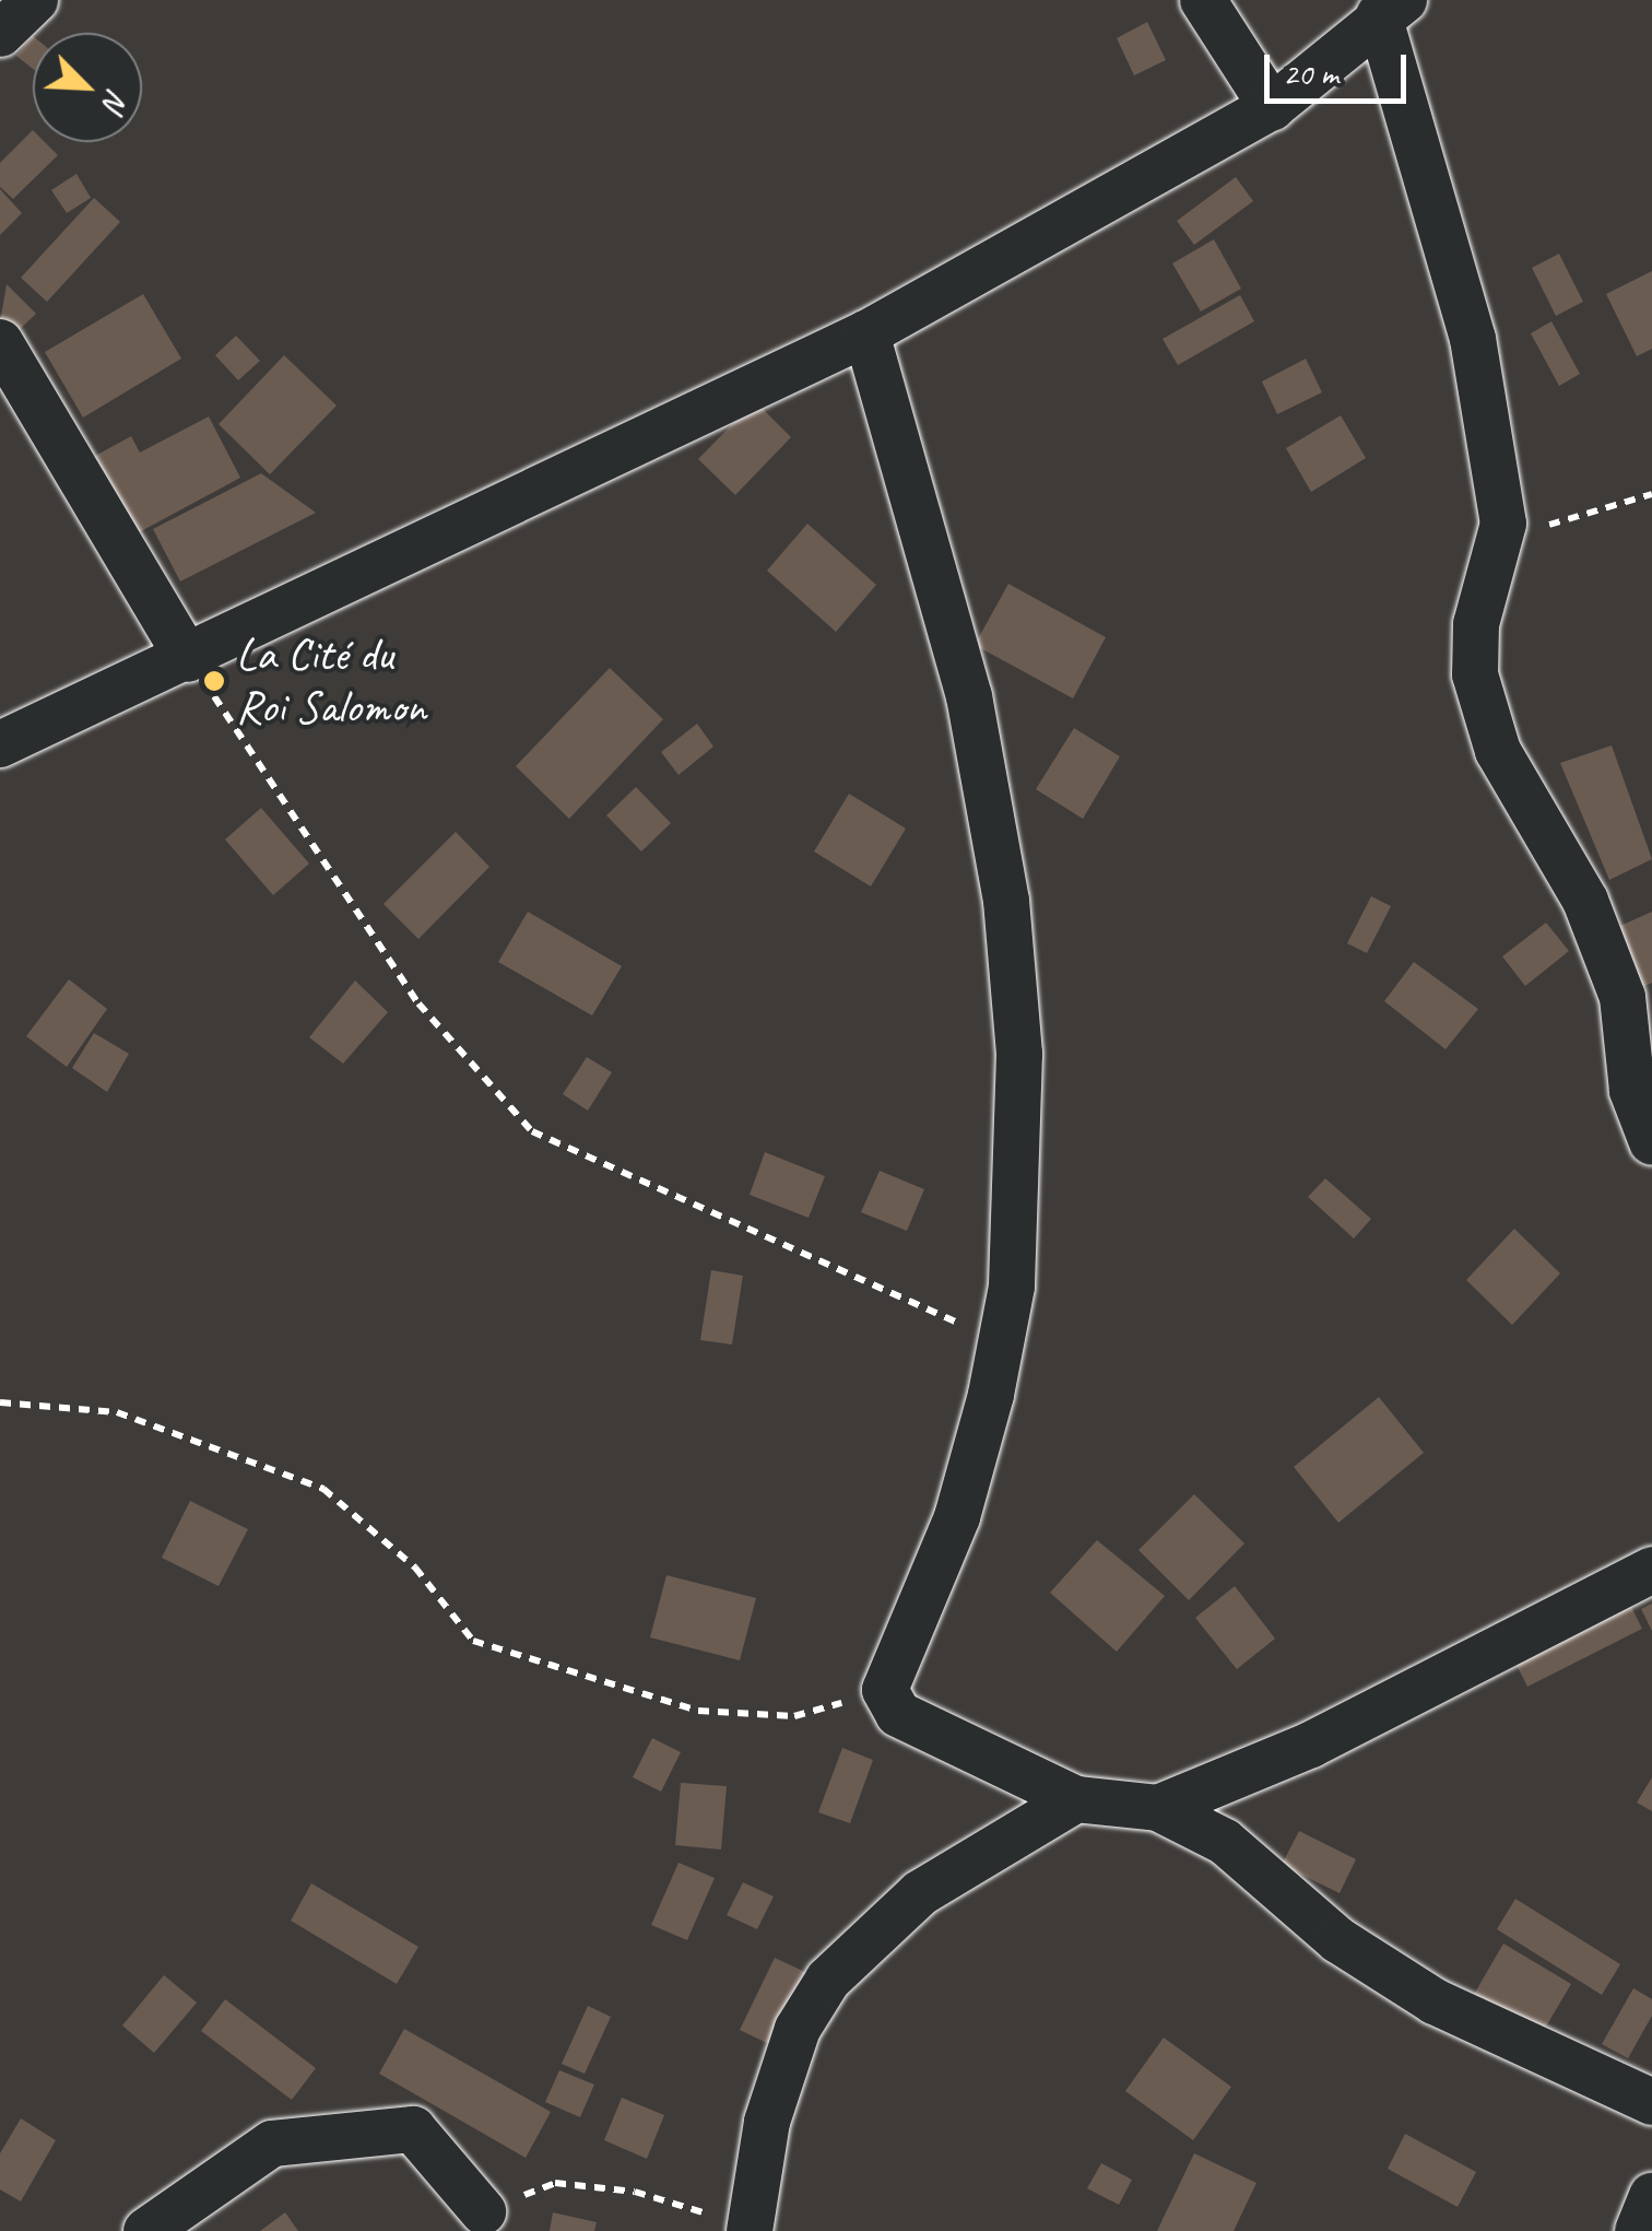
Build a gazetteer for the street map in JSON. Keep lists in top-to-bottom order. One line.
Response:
{"places":["La Cité du Roi Salomon"],"scale_bar":"20 m","north":"bottom right"}
